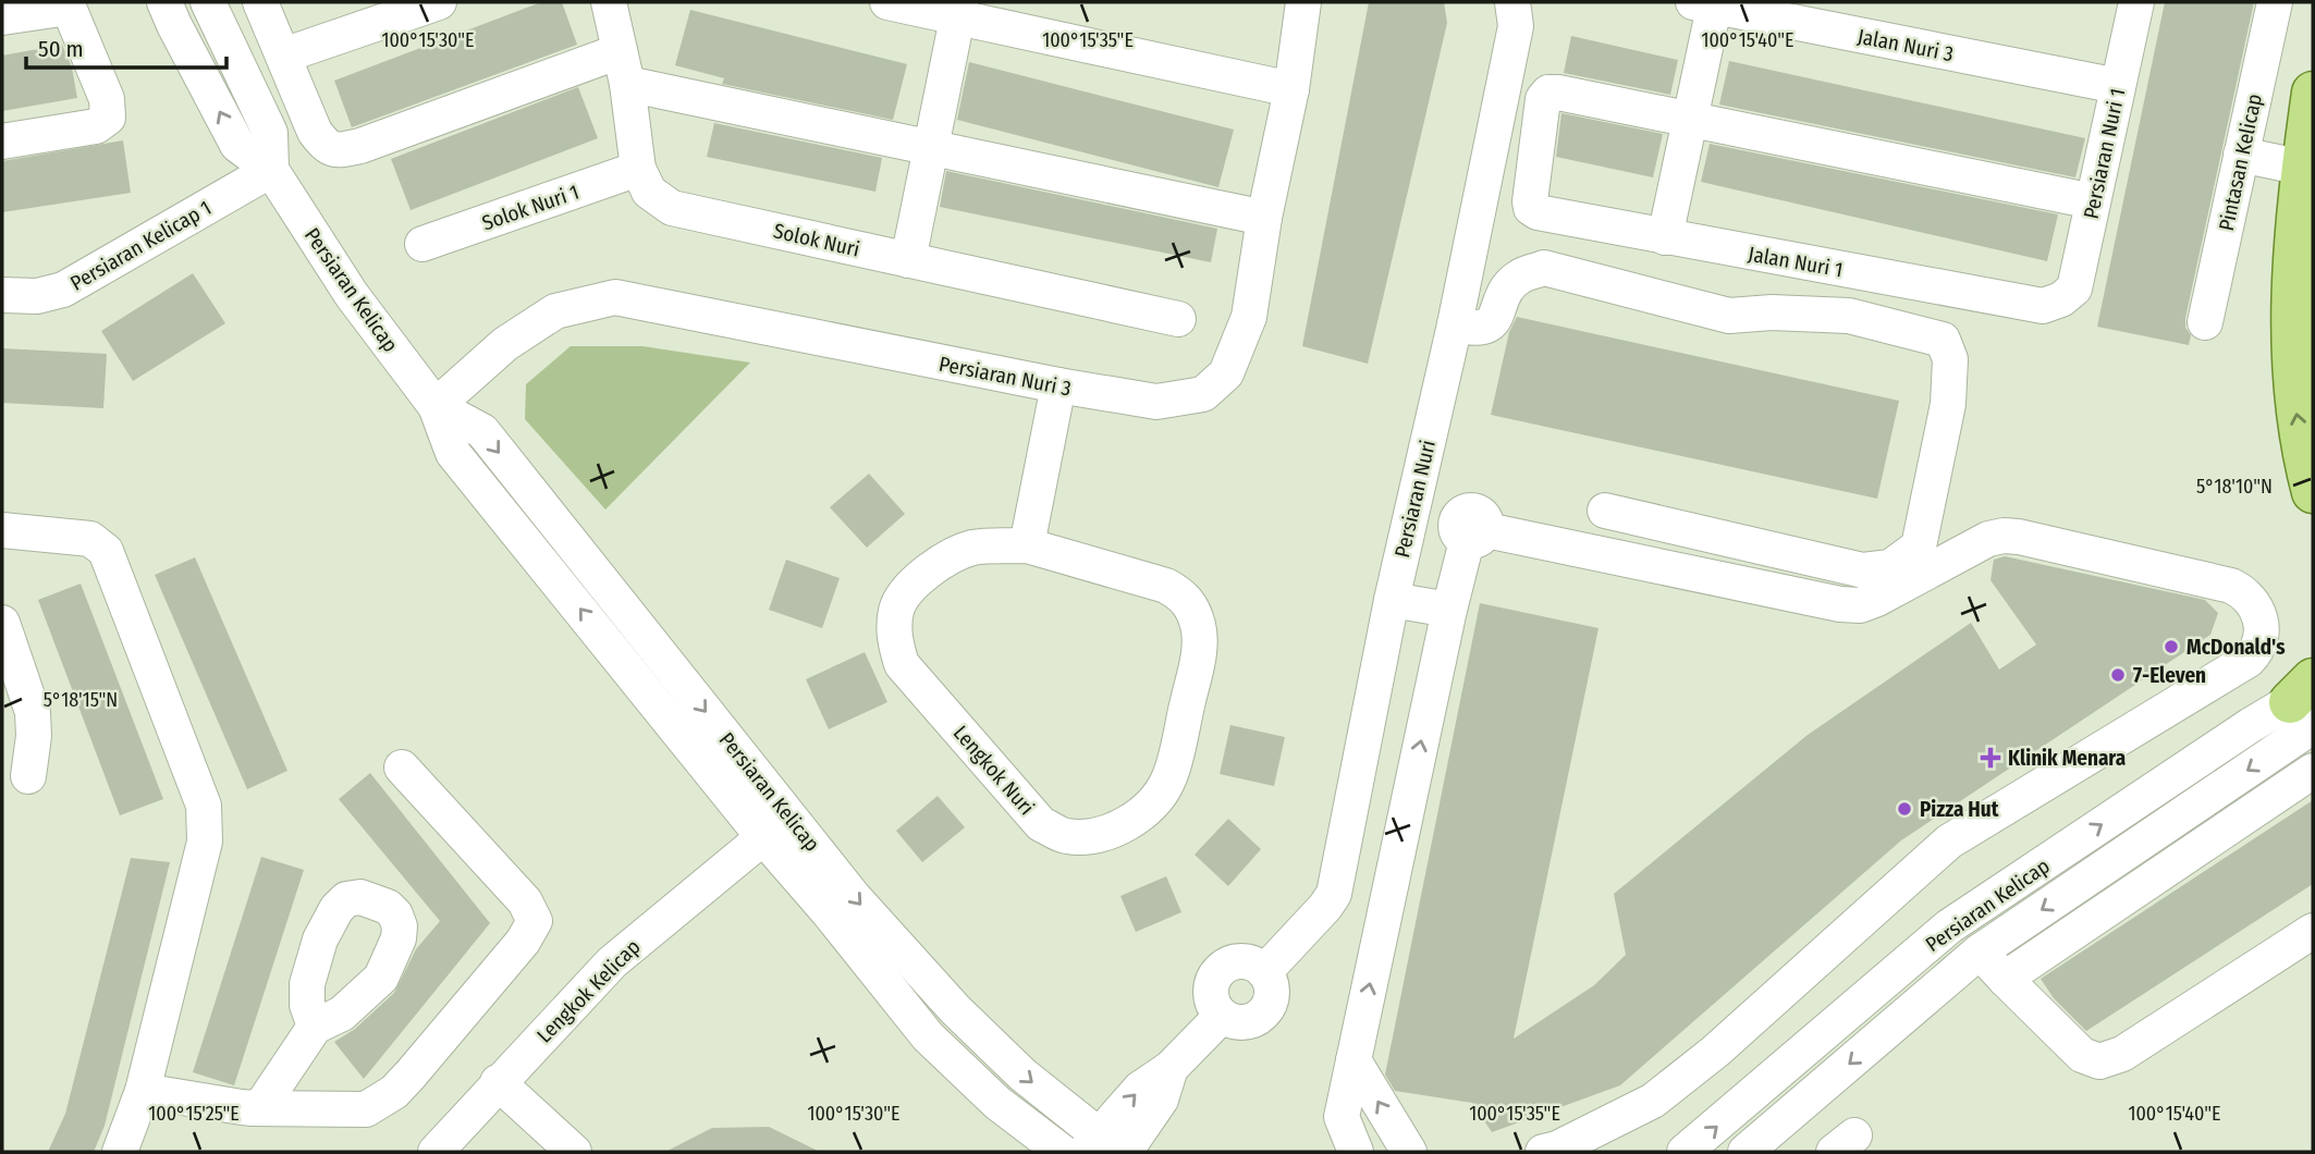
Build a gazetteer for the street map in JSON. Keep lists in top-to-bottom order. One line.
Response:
{"streets":{"street":["Jalan Nuri 3","Persiaran Nuri 1","Pintasan Kelicap","Solok Nuri 1","Solok Nuri","Persiaran Kelicap 1","Jalan Nuri 1","Persiaran Kelicap","Persiaran Nuri 3","Persiaran Nuri","Lengkok Nuri","Lengkok Kelicap"]},"crossings":[["Jalan Nuri 3","Persiaran Nuri 1"],["Persiaran Nuri 1","Jalan Nuri 1"],["Solok Nuri 1","Solok Nuri"],["Persiaran Kelicap 1","Persiaran Kelicap"],["Persiaran Kelicap","Persiaran Nuri 3"],["Persiaran Kelicap","Persiaran Nuri"],["Persiaran Kelicap","Lengkok Kelicap"]],"places":{"other":["McDonald's","7-Eleven","Pizza Hut"],"health":["Klinik Menara"]},"scale_bar":"50 m","coordinates":["100°15'30\"E","100°15'35\"E","100°15'40\"E","5°18'10\"N","5°18'15\"N","100°15'25\"E"]}
